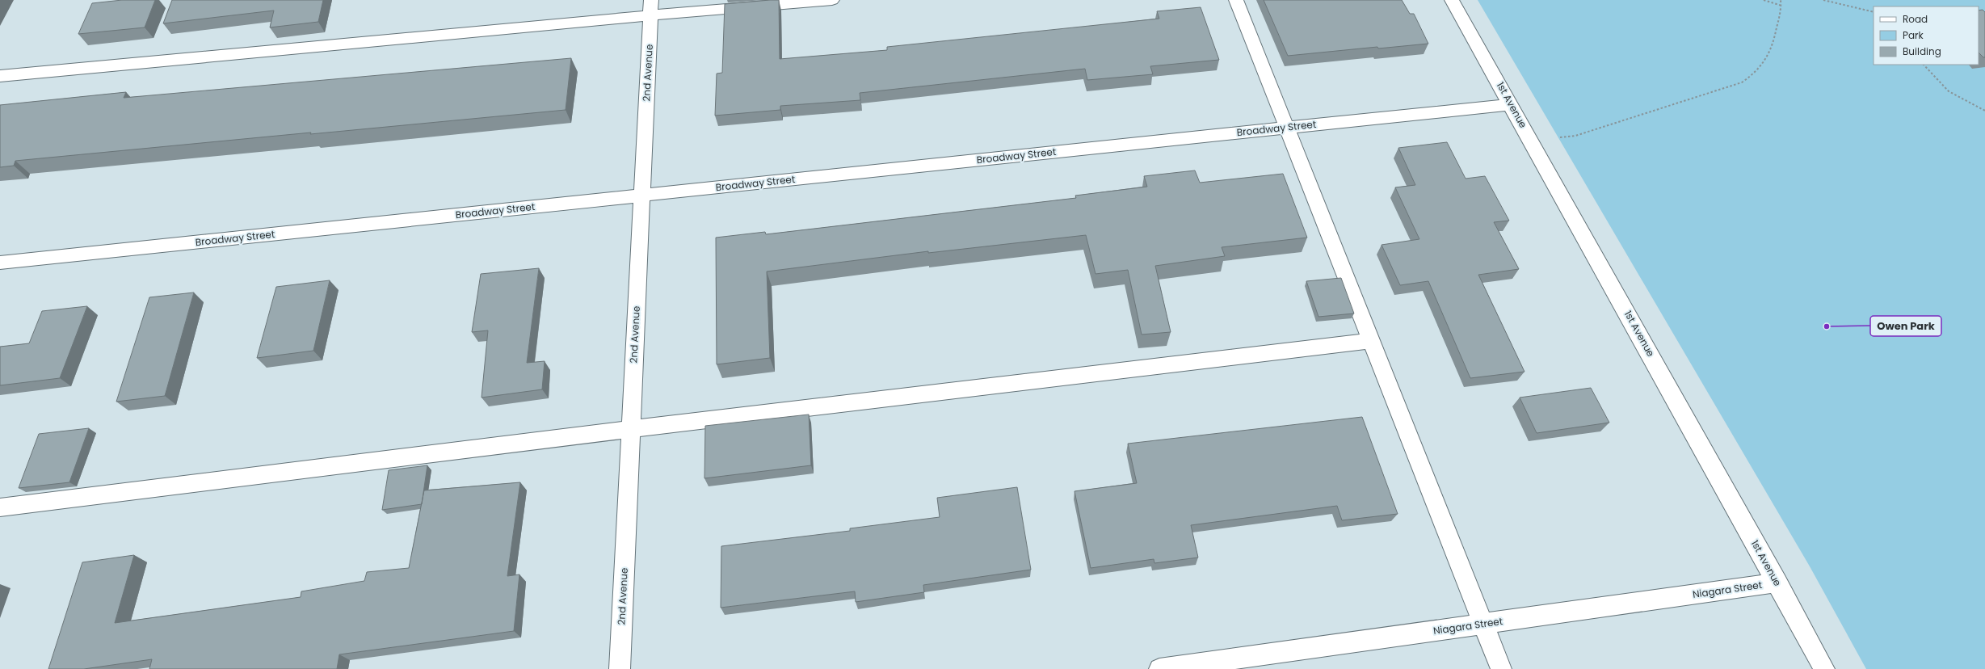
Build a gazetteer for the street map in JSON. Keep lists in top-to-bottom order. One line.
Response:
{"streets":{"street":["2nd Avenue","1st Avenue","Broadway Street","Niagara Street"]},"crossings":[["2nd Avenue","Broadway Street"],["1st Avenue","Broadway Street"],["1st Avenue","Niagara Street"]],"places":["Owen Park"],"legend":["Road","Park","Building"]}
